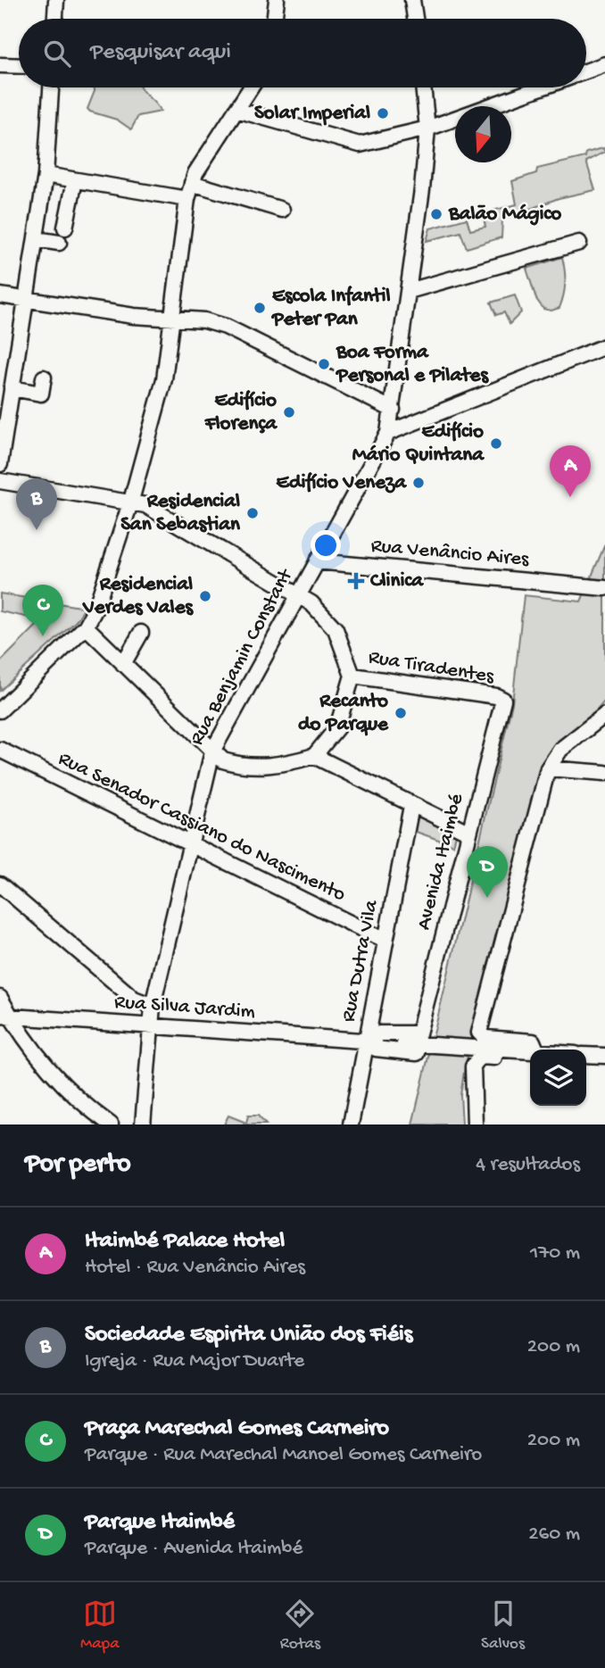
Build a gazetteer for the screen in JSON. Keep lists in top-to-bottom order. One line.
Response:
{"streets":{"street":["Rua Venâncio Aires","Rua Benjamin Constant","Rua Tiradentes","Rua Senador Cassiano do Nascimento","Avenida Itaimbé","Rua Dutra Vila","Rua Silva Jardim"]},"crossings":[["Rua Venâncio Aires","Rua Benjamin Constant"],["Rua Benjamin Constant","Rua Senador Cassiano do Nascimento"],["Rua Benjamin Constant","Rua Silva Jardim"],["Rua Tiradentes","Avenida Itaimbé"],["Rua Senador Cassiano do Nascimento","Rua Dutra Vila"],["Avenida Itaimbé","Rua Silva Jardim"],["Rua Dutra Vila","Rua Silva Jardim"]],"places":{"other":["Solar Imperial","Balão Mágico","Escola Infantil Peter Pan","Boa Forma Personal e Pilates","Edifício Florença","Edifício Mário Quintana","Edifício Veneza","Residencial San Sebastian","Residencial Verdes Vales","Recanto do Parque"],"health":["Clinica"]},"north":"bottom","page":{"search":"Pesquisar aqui","pins":["A","B","C","D"],"heading":["Por perto","4 resultados"],"list":[{"mark":"A","name":"Itaimbé Palace Hotel","note":"Hotel · Rua Venâncio Aires","value":"170 m"},{"mark":"B","name":"Sociedade Espirita União dos Fiéis","note":"Igreja · Rua Major Duarte","value":"200 m"},{"mark":"C","name":"Praça Marechal Gomes Carneiro","note":"Parque · Rua Marechal Manoel Gomes Carneiro","value":"200 m"},{"mark":"D","name":"Parque Itaimbé","note":"Parque · Avenida Itaimbé","value":"260 m"}],"nav":["Mapa","Rotas","Salvos"]}}
